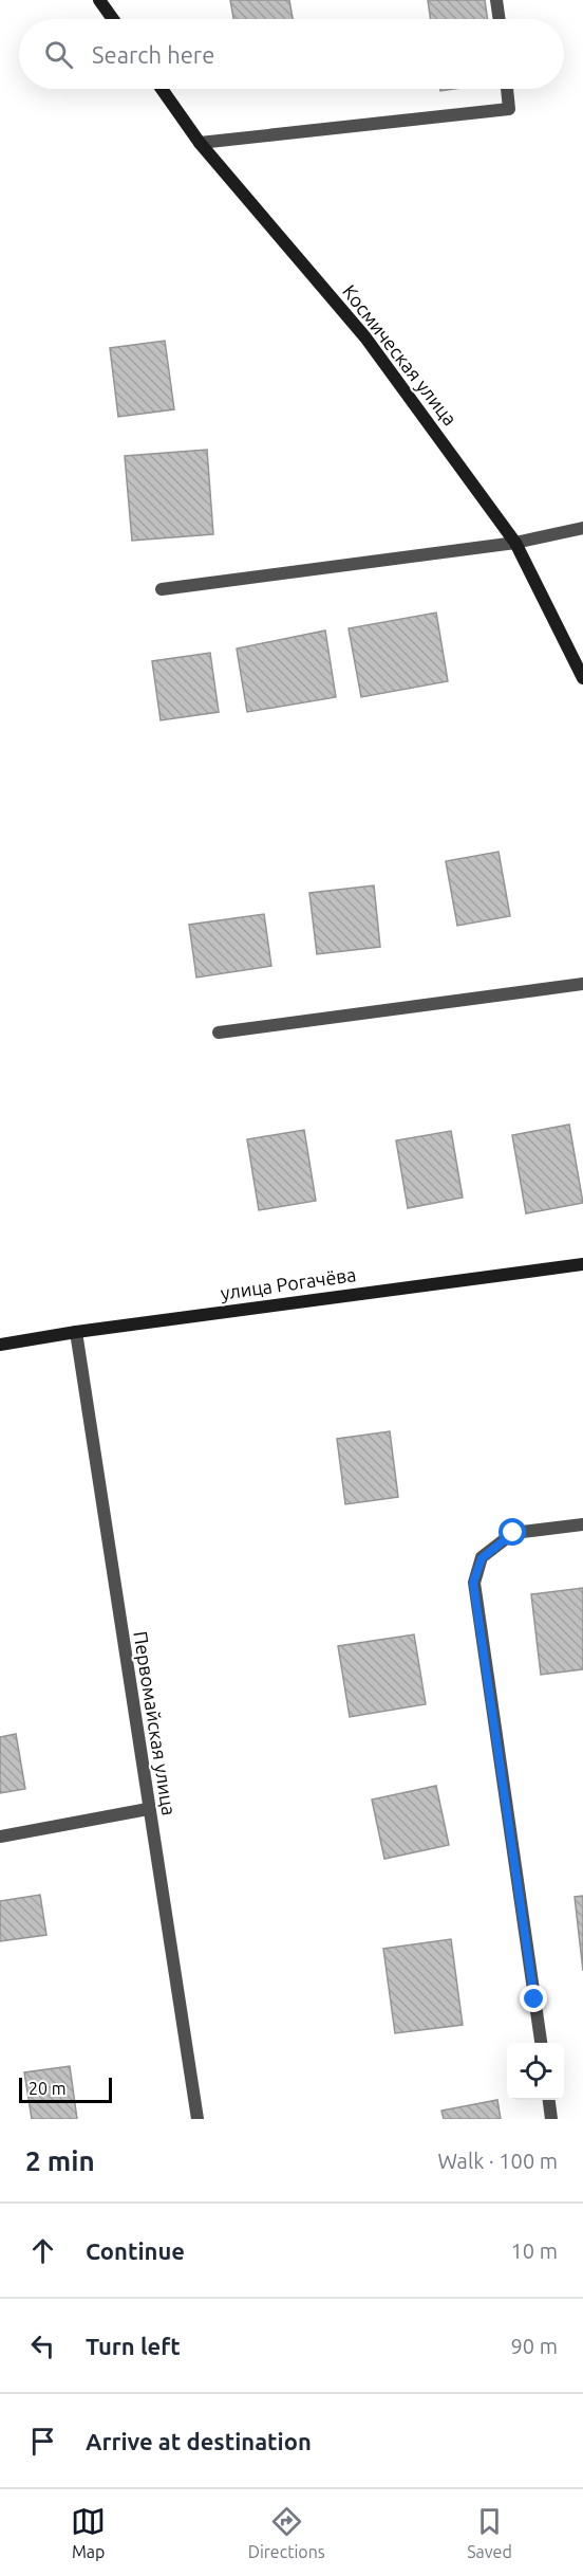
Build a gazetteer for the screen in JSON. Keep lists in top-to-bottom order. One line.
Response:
{"streets":{"street":["Космическая улица","улица Рогачёва","Первомайская улица"]},"crossings":[["улица Рогачёва","Первомайская улица"]],"scale_bar":"20 m","page":{"search":"Search here","scale":"20 m","heading":["2 min","Walk · 100 m"],"list":[["Continue","10 m"],["Turn left","90 m"],"Arrive at destination"],"nav":["Map","Directions","Saved"]}}
